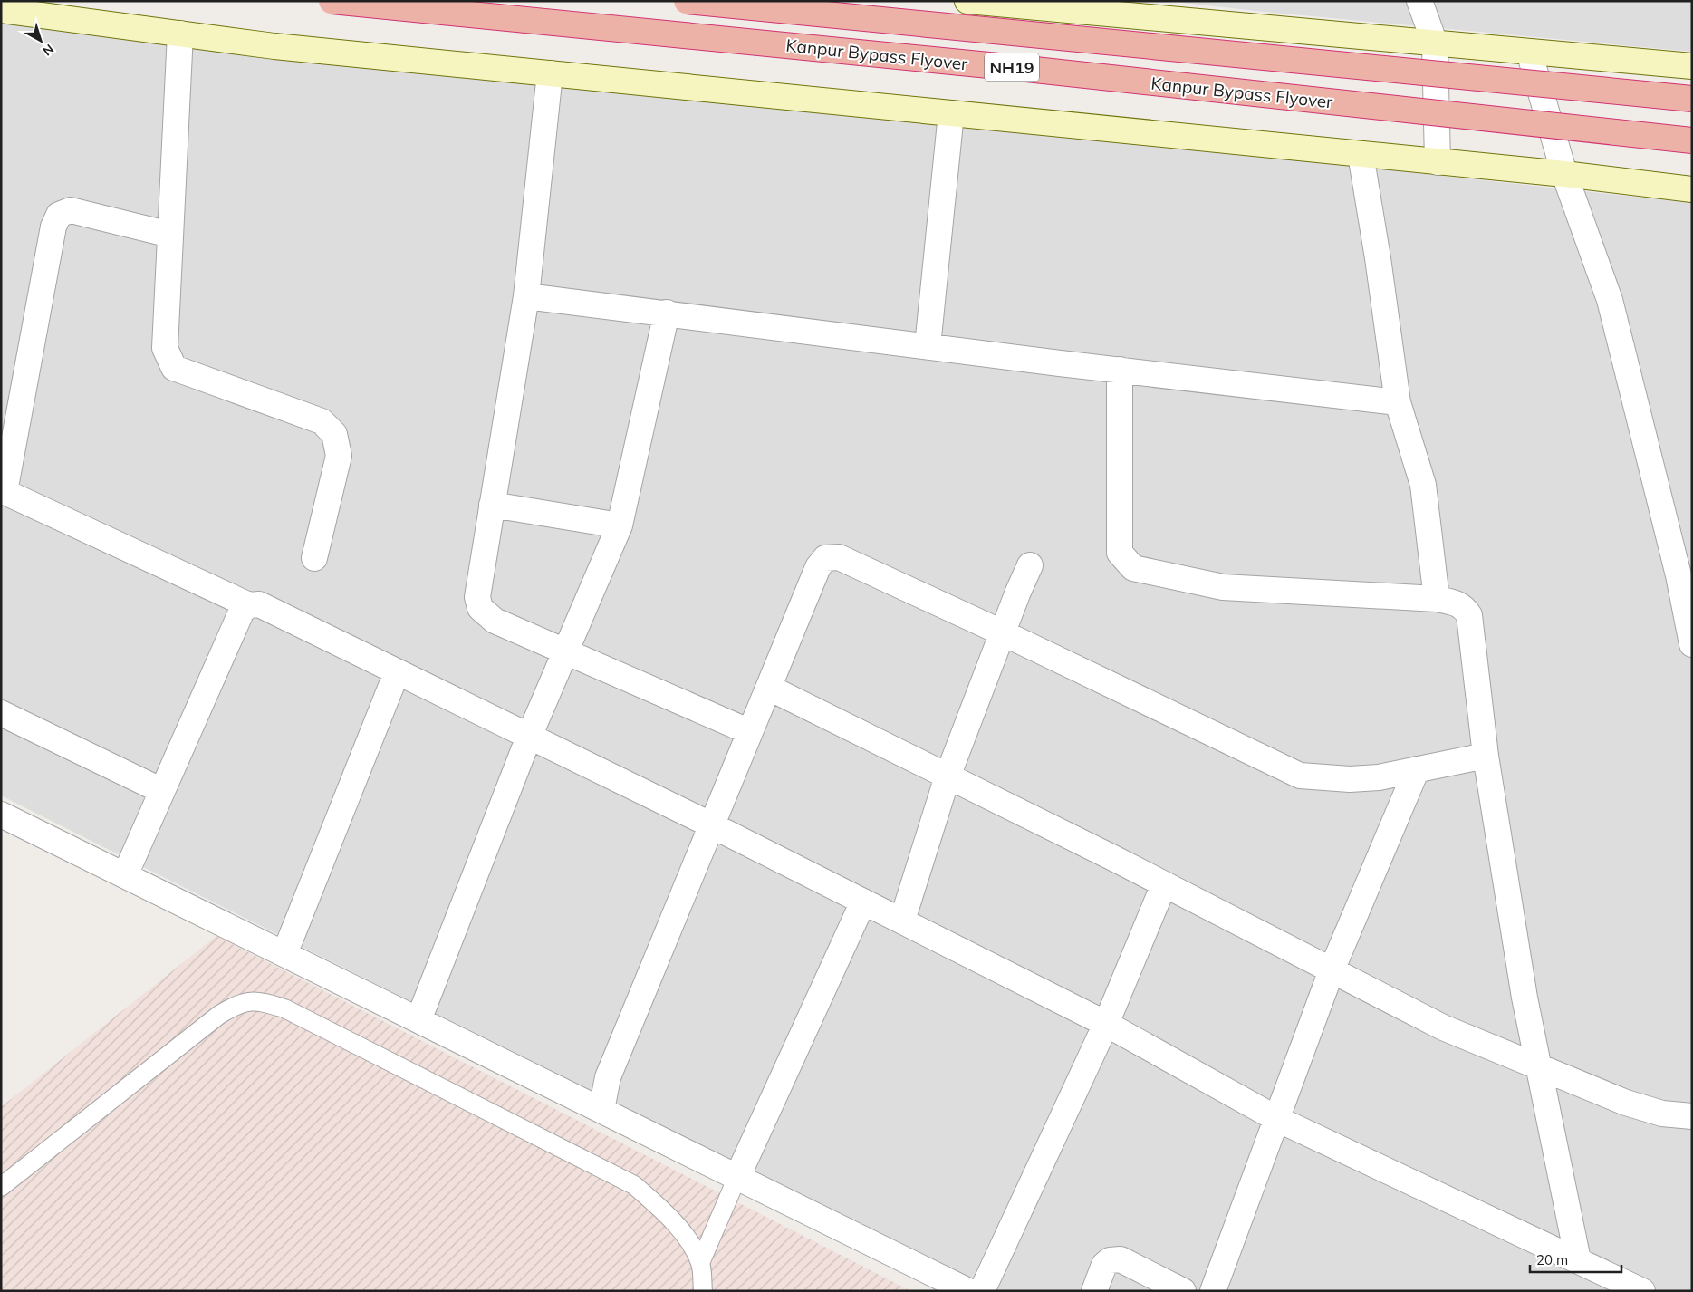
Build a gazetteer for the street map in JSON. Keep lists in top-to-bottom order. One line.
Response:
{"streets":{"highway":["Kanpur Bypass Flyover","NH19"]},"scale_bar":"20 m","north":"bottom right"}
